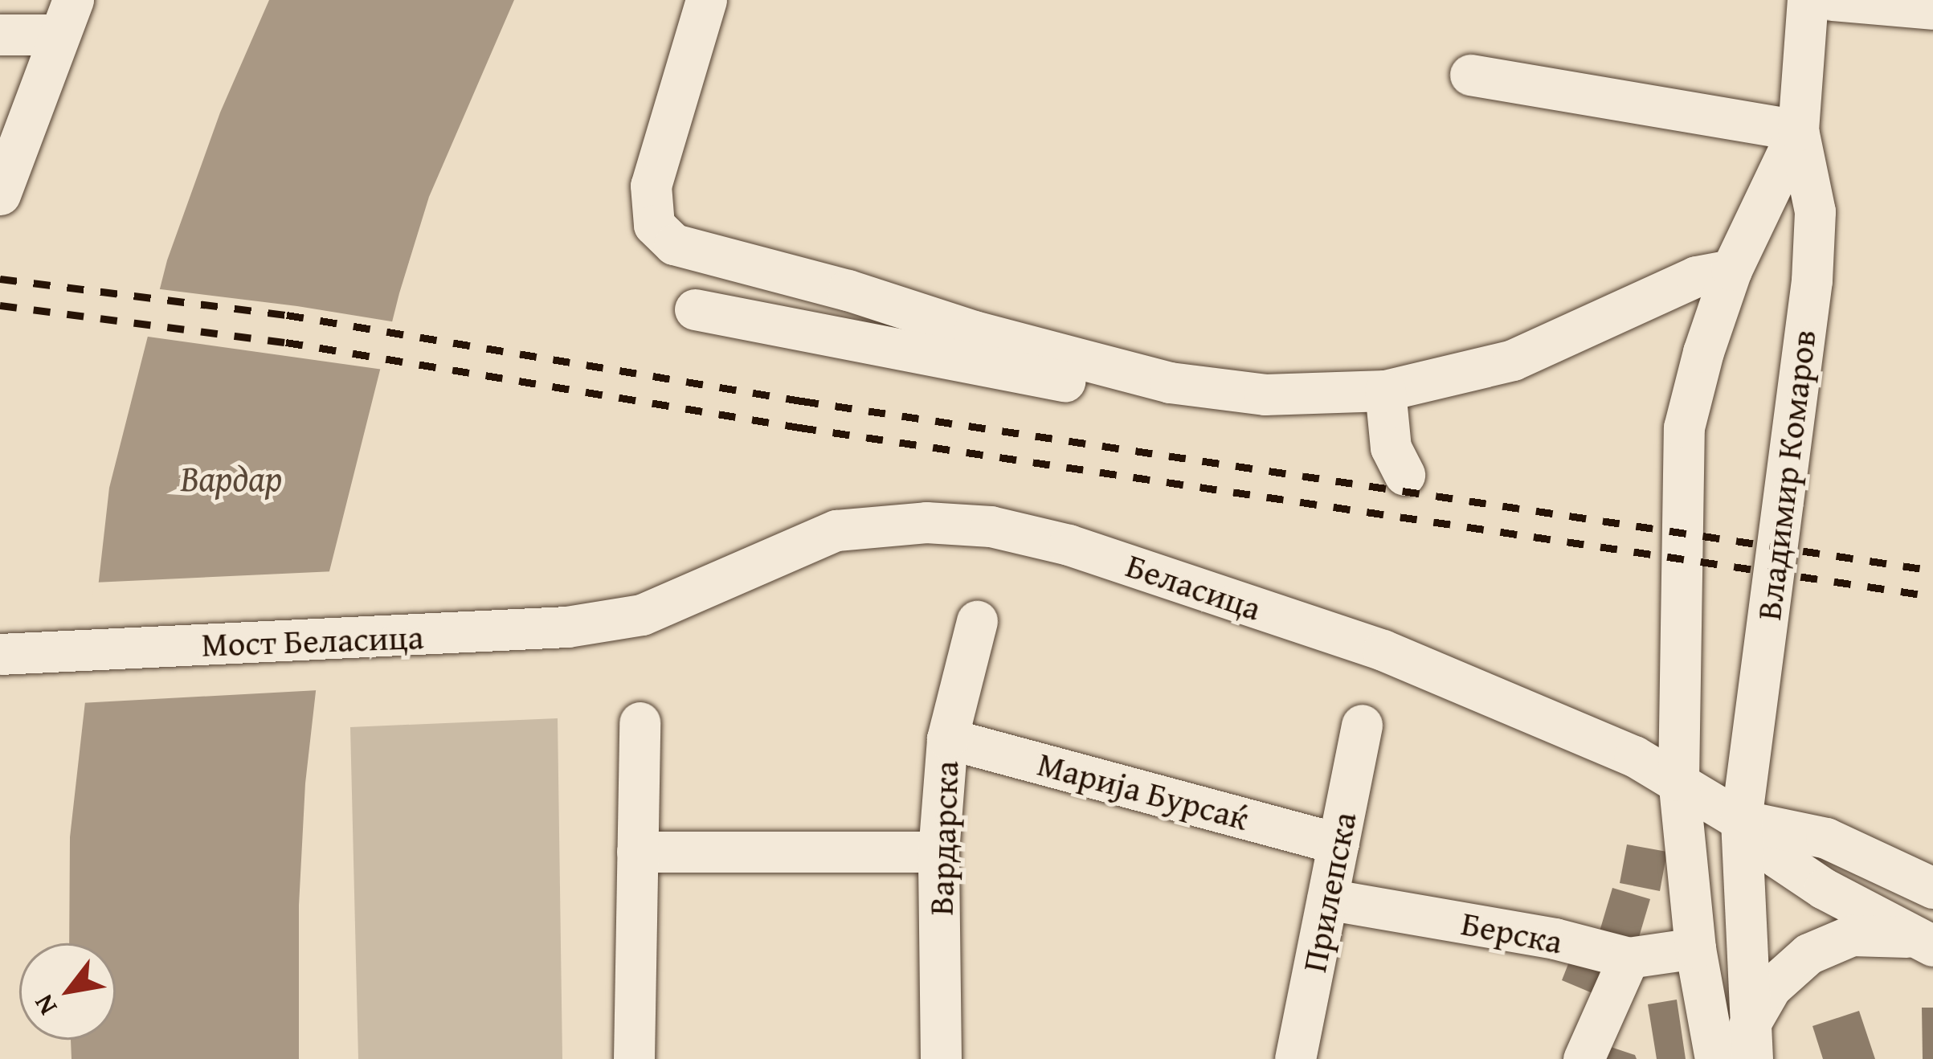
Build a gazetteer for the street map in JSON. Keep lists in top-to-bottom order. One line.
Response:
{"streets":{"street":["Владимир Комаров","Беласица","Мост Беласица","Марија Бурсаќ","Вардарска","Прилепска","Берска"]},"crossings":[["Владимир Комаров","Беласица"],["Владимир Комаров","Берска"],["Беласица","Мост Беласица"],["Марија Бурсаќ","Вардарска"],["Марија Бурсаќ","Прилепска"],["Прилепска","Берска"]],"water":["Вардар"],"north":"bottom left"}
